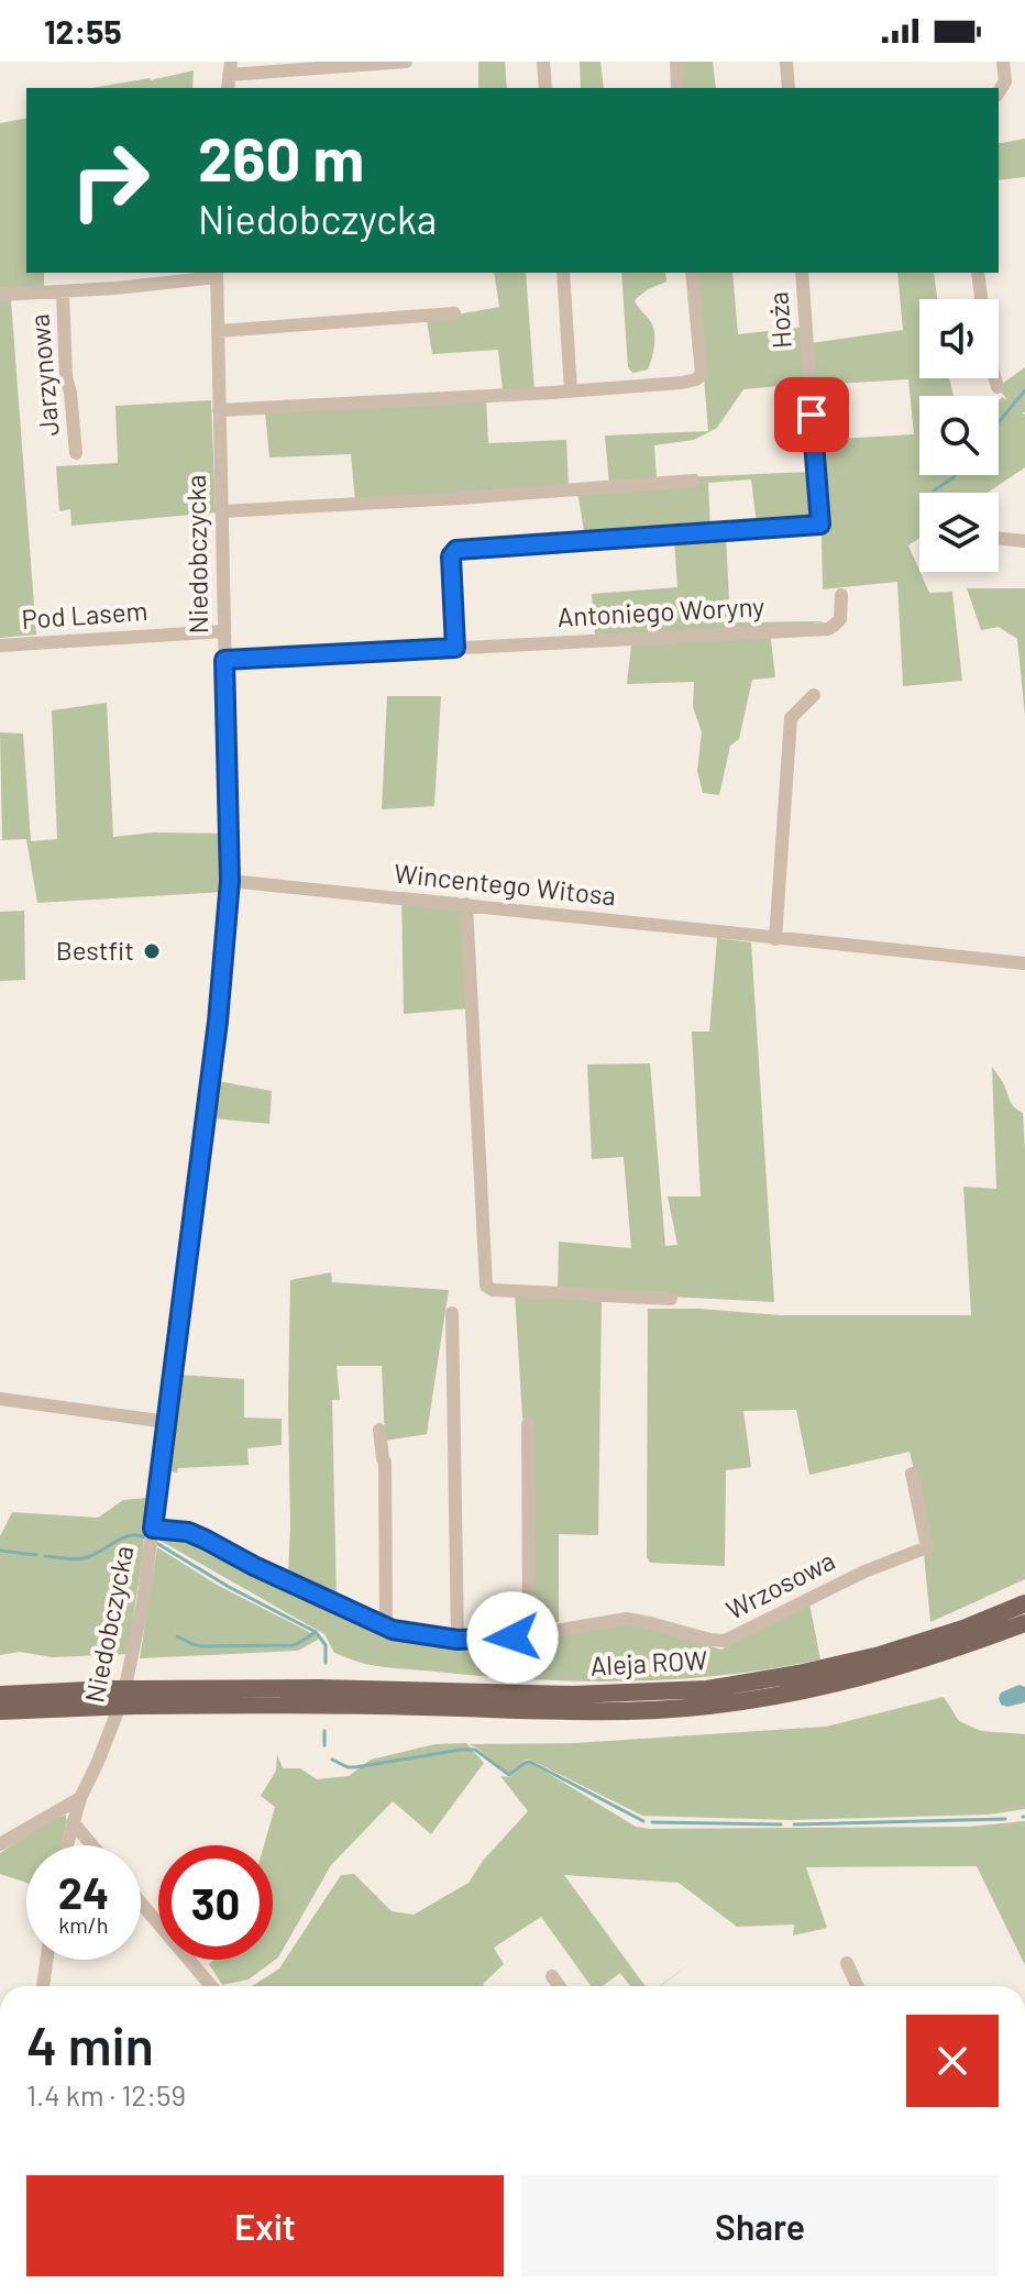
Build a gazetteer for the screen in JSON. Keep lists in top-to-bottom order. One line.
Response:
{"streets":{"main road":["Aleja ROW"],"street":["Hoża","Jarzynowa","Niedobczycka","Antoniego Woryny","Pod Lasem","Wincentego Witosa","Wrzosowa"]},"crossings":[["Hoża","Antoniego Woryny"],["Jarzynowa","Niedobczycka"],["Niedobczycka","Antoniego Woryny"],["Niedobczycka","Pod Lasem"],["Niedobczycka","Wincentego Witosa"],["Niedobczycka","Wrzosowa"]],"places":["Bestfit"],"page":{"status":"12:55","turn":["260 m","Niedobczycka"],"speed":"24 km/h","limit":"30","heading":["4 min","1.4 km · 12:59"],"buttons":["Exit","Share"]}}
